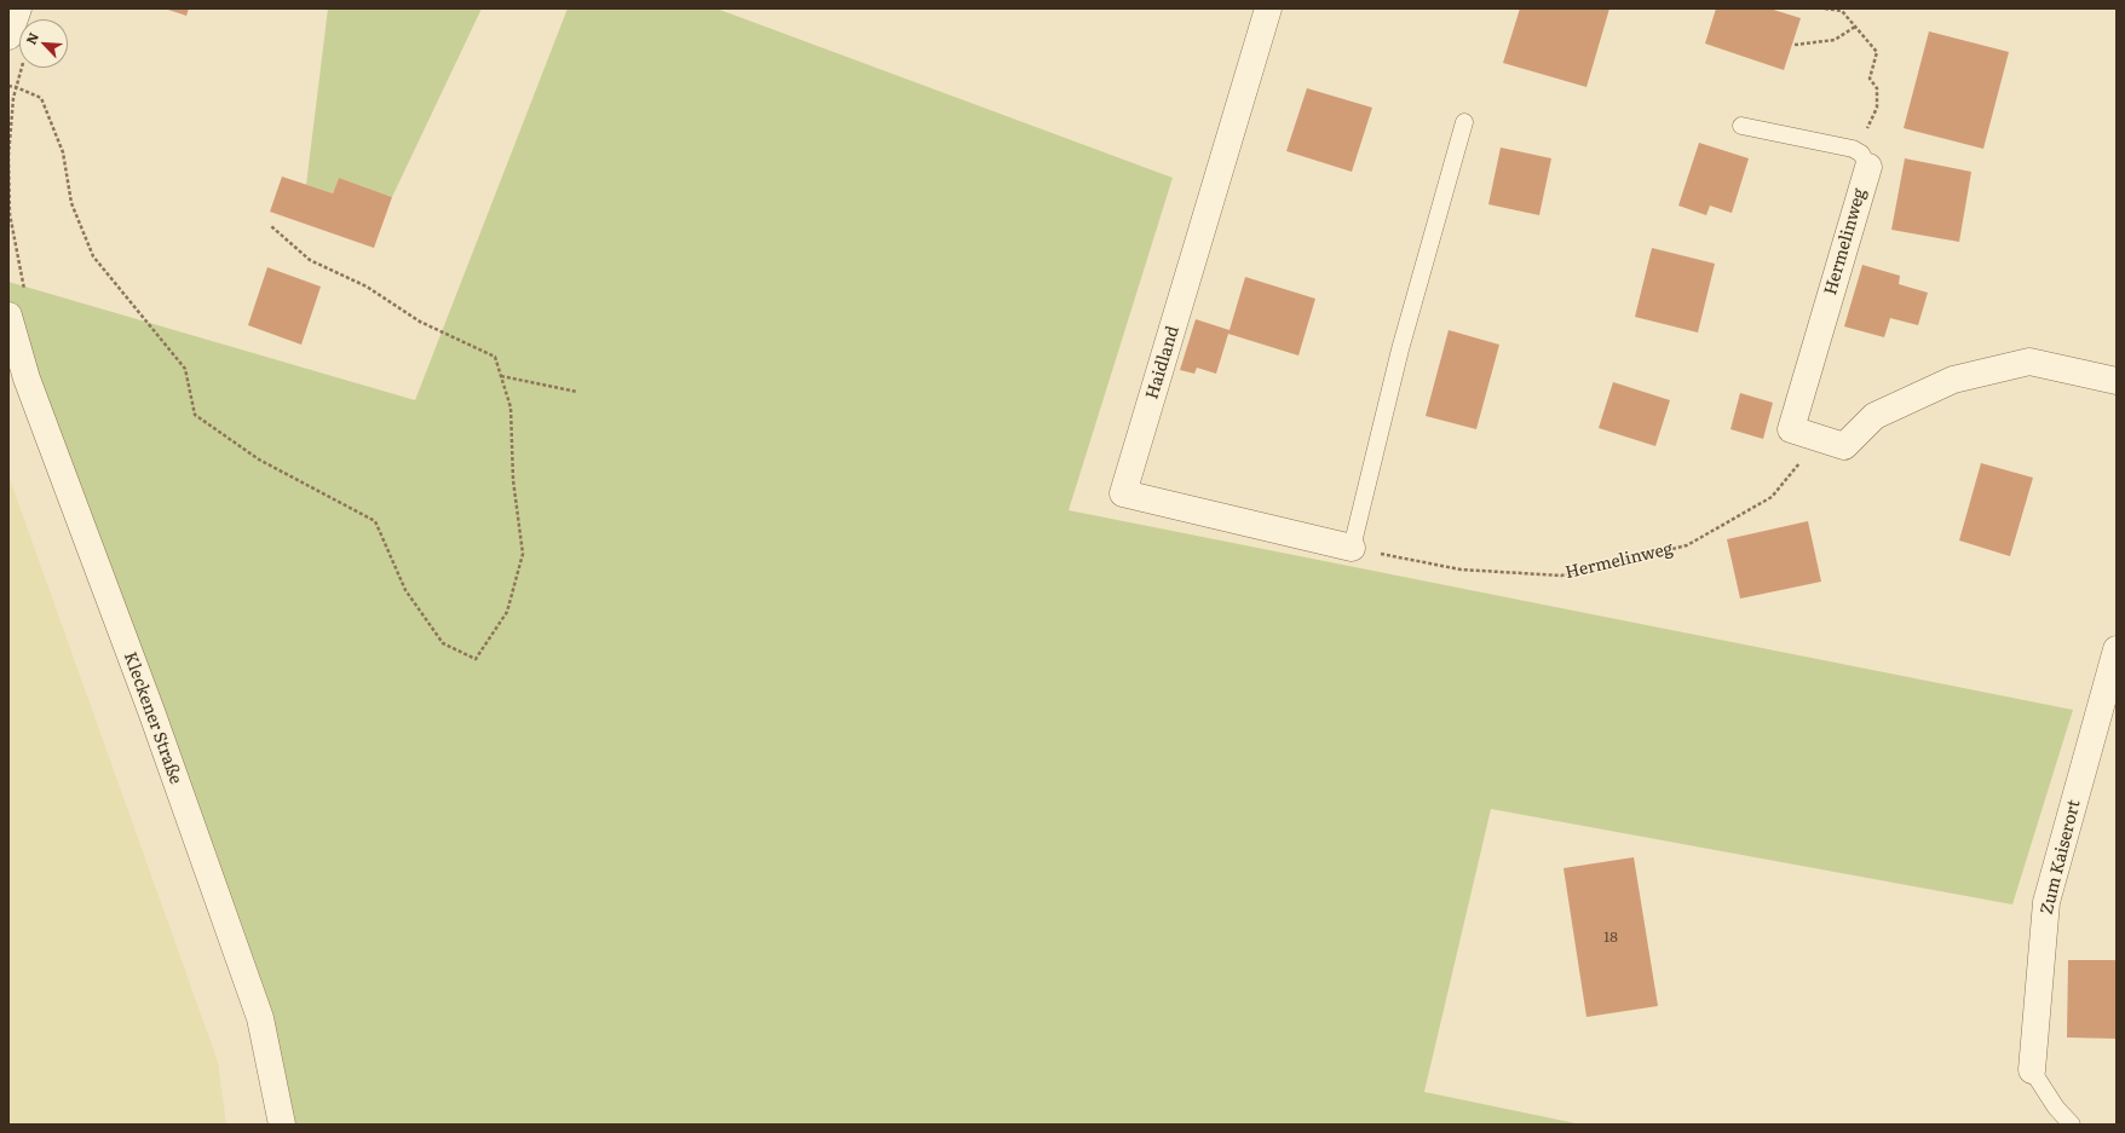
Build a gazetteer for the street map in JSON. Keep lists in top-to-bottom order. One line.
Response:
{"streets":{"street":["Hermelinweg","Haidland","Kleckener Straße","Zum Kaiserort"]},"crossings":[["Hermelinweg","Haidland"]],"house_numbers":["18"],"north":"top left"}
